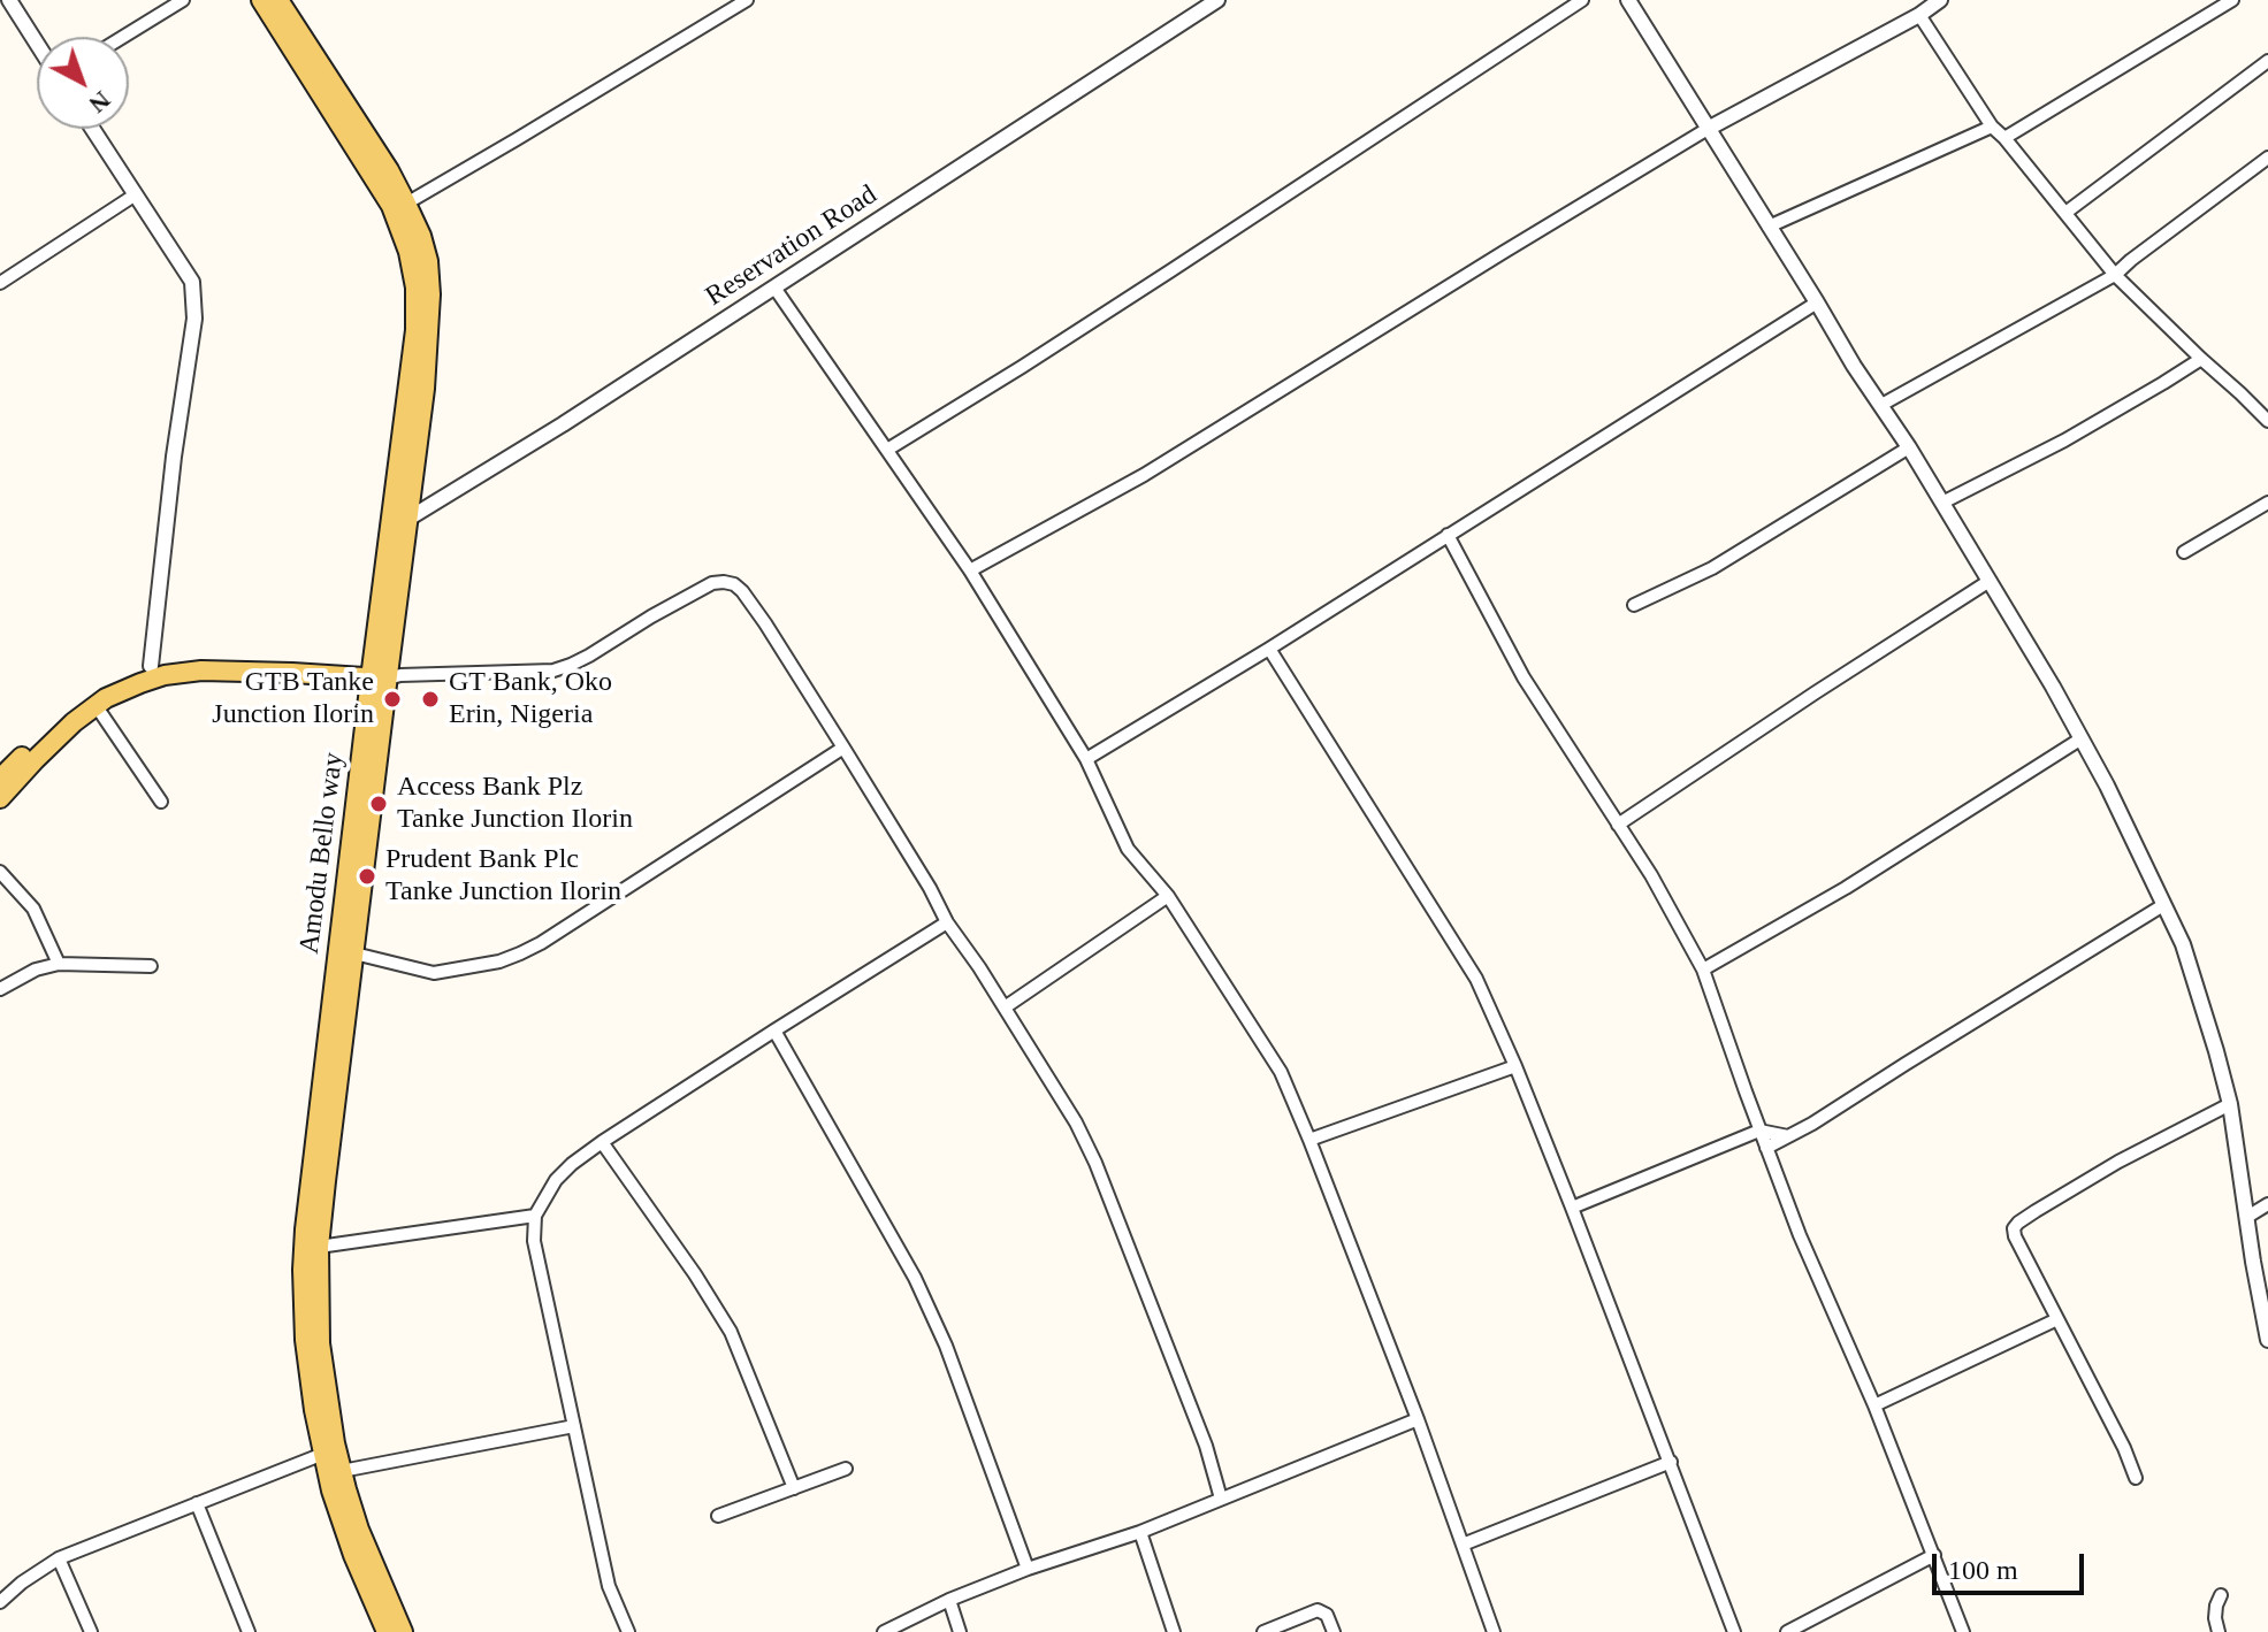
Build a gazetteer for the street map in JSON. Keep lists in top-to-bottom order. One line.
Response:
{"streets":{"main road":["Amodu Bello way"],"street":["Reservation Road"]},"crossings":[["Reservation Road","Amodu Bello way"]],"places":["GTB Tanke Junction Ilorin","GT Bank, Oko Erin, Nigeria","Access Bank Plz Tanke Junction Ilorin","Prudent Bank Plc Tanke Junction Ilorin"],"scale_bar":"100 m","north":"bottom right"}
